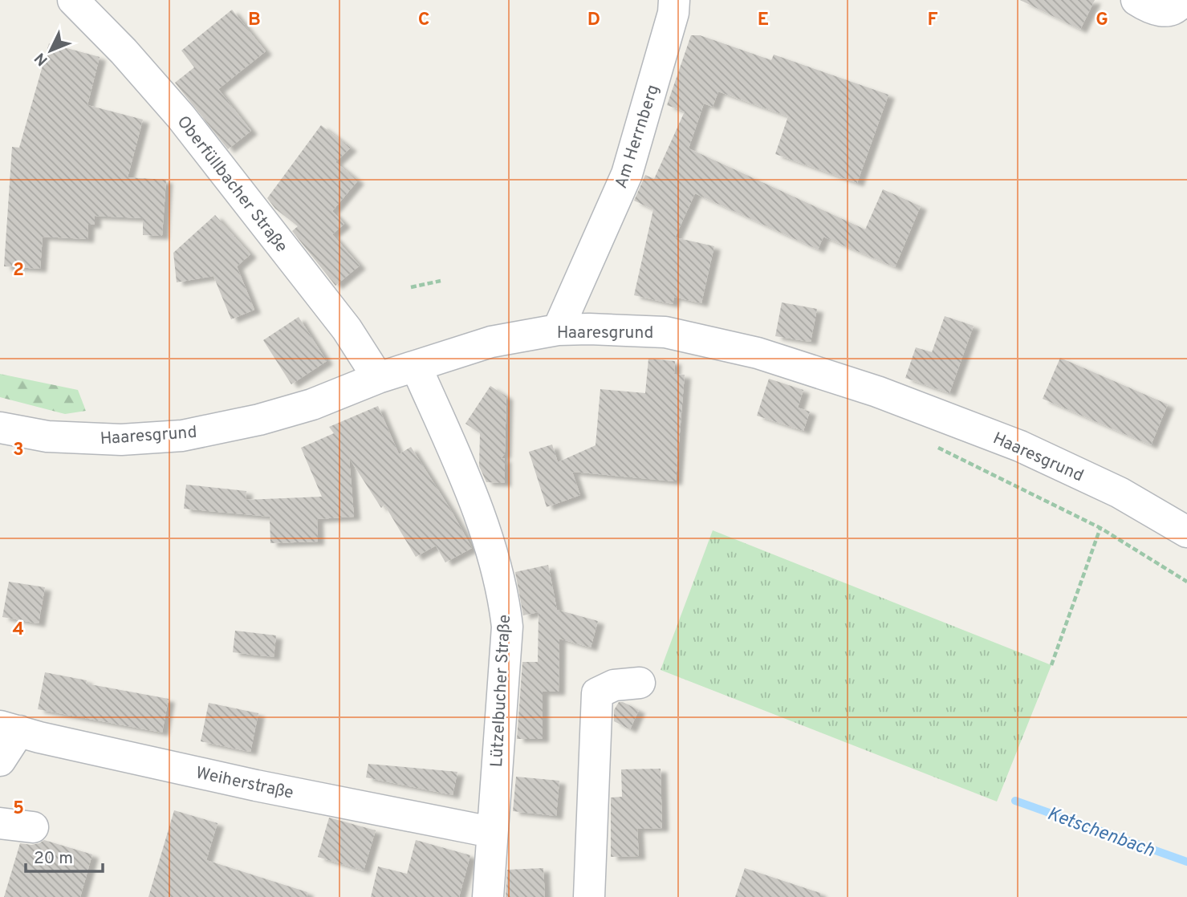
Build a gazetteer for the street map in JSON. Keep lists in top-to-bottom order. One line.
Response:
{"streets":{"street":["Am Herrnberg","Oberfüllbacher Straße","Haaresgrund","Lützelbucher Straße","Weiherstraße"]},"crossings":[["Am Herrnberg","Haaresgrund"],["Oberfüllbacher Straße","Haaresgrund"],["Haaresgrund","Lützelbucher Straße"],["Lützelbucher Straße","Weiherstraße"]],"water":["Ketschenbach"],"scale_bar":"20 m","north":"bottom left","grid":{"columns":["B","C","D","E","F","G"],"rows":["2","3","4","5"]}}
